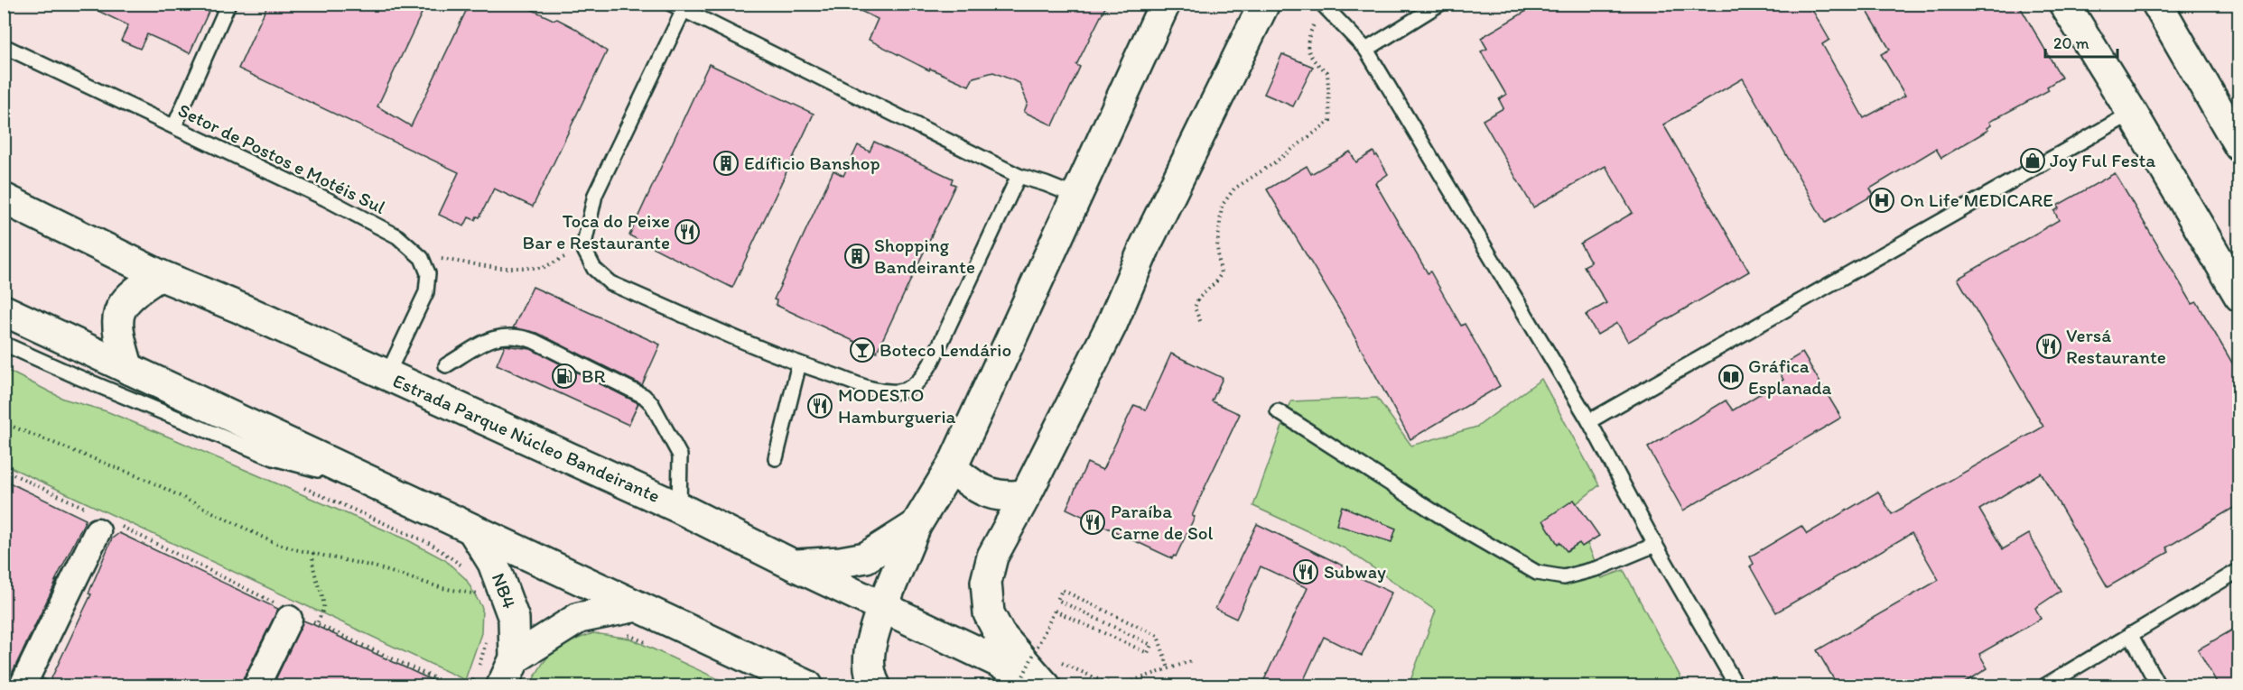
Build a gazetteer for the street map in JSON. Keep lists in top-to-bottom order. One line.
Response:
{"streets":{"main road":["Estrada Parque Núcleo Bandeirante","NB4"],"lane":["Setor de Postos e Motéis Sul"]},"places":{"shop":["Joy Ful Festa"],"building":["Edíficio Banshop","Shopping Bandeirante"],"hospital":["On Life MEDICARE"],"restaurant":["Toca do Peixe Bar e Restaurante","Versá Restaurante","MODESTO Hamburgueria","Paraíba Carne de Sol","Subway"],"bar":["Boteco Lendário"],"fuel station":["BR"],"library":["Gráfica Esplanada"]},"scale_bar":"20 m"}
